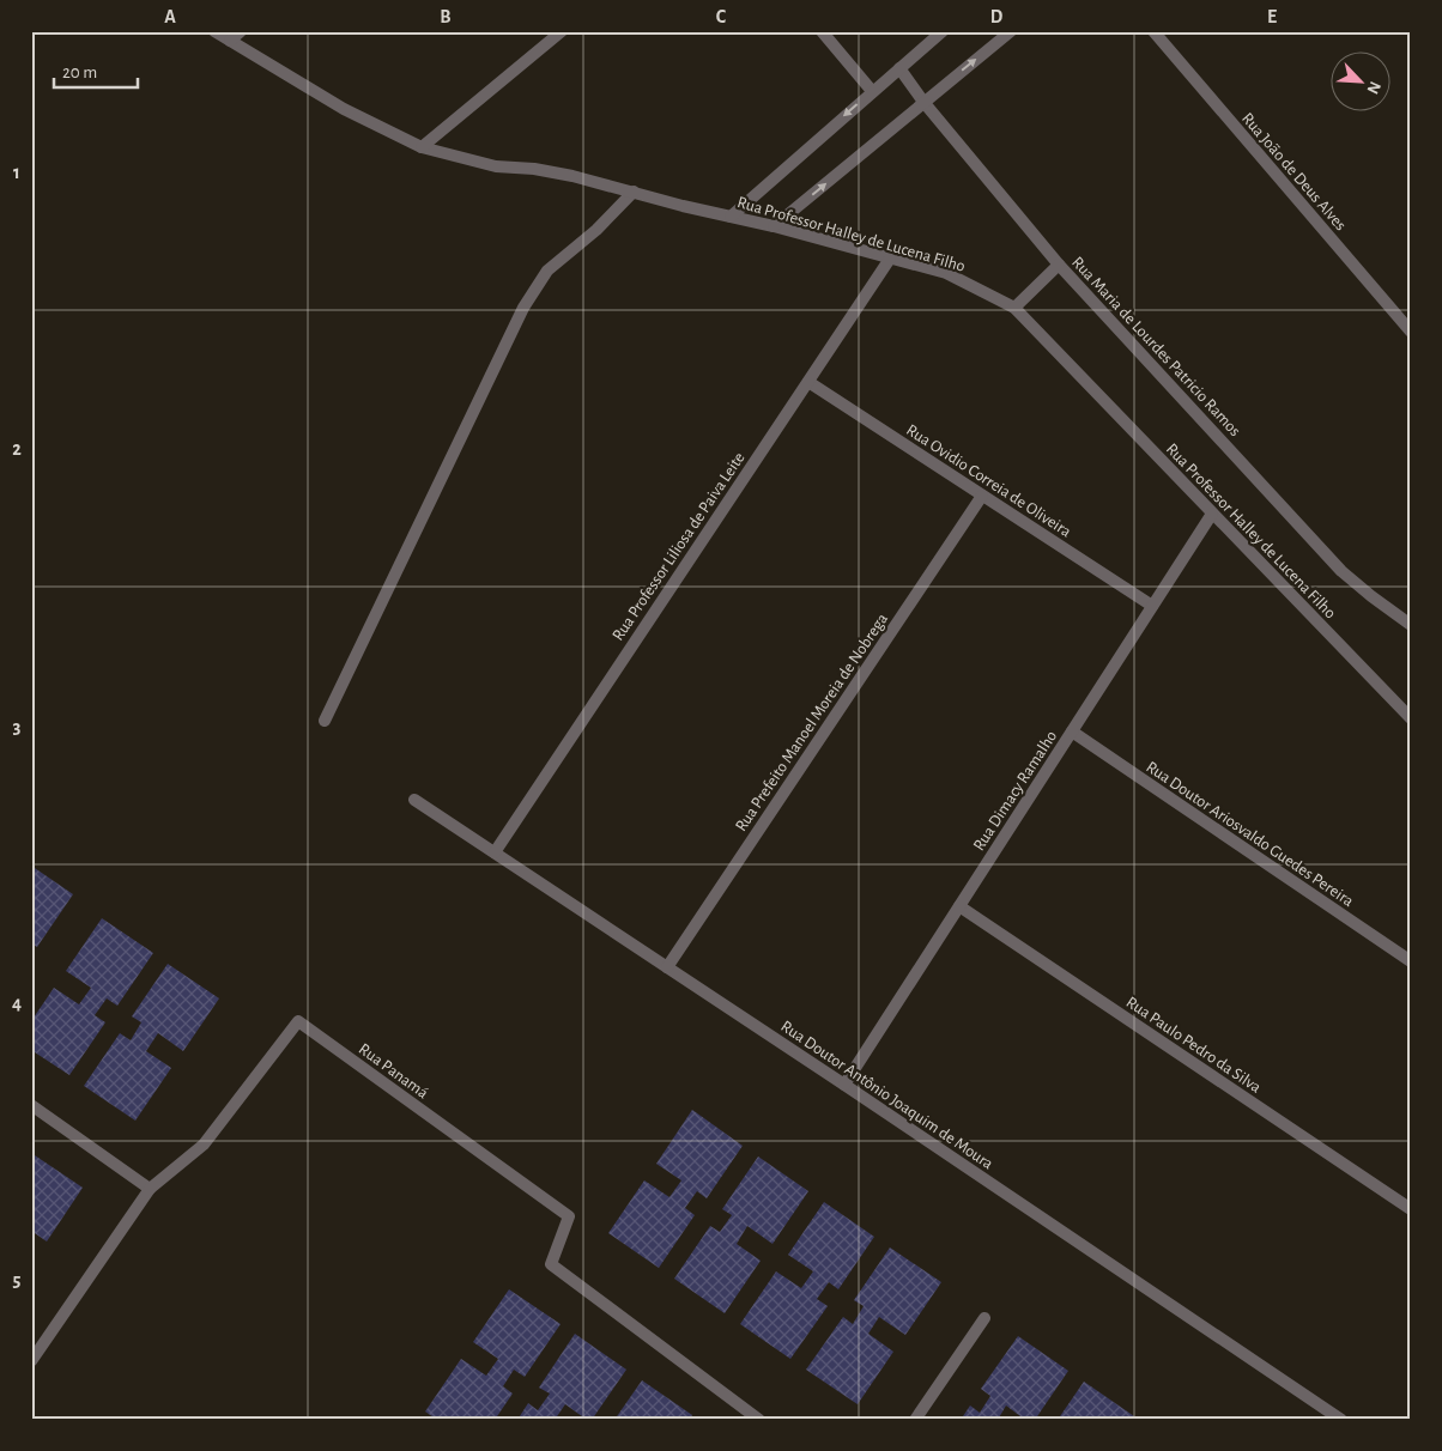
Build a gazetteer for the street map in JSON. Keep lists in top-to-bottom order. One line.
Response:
{"streets":{"street":["Rua João de Deus Alves","Rua Professor Halley de Lucena Filho","Rua Maria de Lourdes Patricio Ramos","Rua Ovidio Correia de Oliveira","Rua Professor Liliosa de Paiva Leite","Rua Prefeito Manoel Moreia de Nobrega","Rua Dimacy Ramalho","Rua Doutor Ariosvaldo Guedes Pereira","Rua Paulo Pedro da Silva","Rua Panamá","Rua Doutor Antônio Joaquim de Moura"]},"crossings":[["Rua Professor Halley de Lucena Filho","Rua Professor Liliosa de Paiva Leite"],["Rua Professor Halley de Lucena Filho","Rua Dimacy Ramalho"],["Rua Ovidio Correia de Oliveira","Rua Professor Liliosa de Paiva Leite"],["Rua Ovidio Correia de Oliveira","Rua Prefeito Manoel Moreia de Nobrega"],["Rua Ovidio Correia de Oliveira","Rua Dimacy Ramalho"],["Rua Professor Liliosa de Paiva Leite","Rua Doutor Antônio Joaquim de Moura"],["Rua Prefeito Manoel Moreia de Nobrega","Rua Doutor Antônio Joaquim de Moura"],["Rua Dimacy Ramalho","Rua Doutor Ariosvaldo Guedes Pereira"],["Rua Dimacy Ramalho","Rua Paulo Pedro da Silva"],["Rua Dimacy Ramalho","Rua Doutor Antônio Joaquim de Moura"]],"scale_bar":"20 m","north":"bottom right","grid":{"columns":["A","B","C","D","E"],"rows":["1","2","3","4","5"]}}
